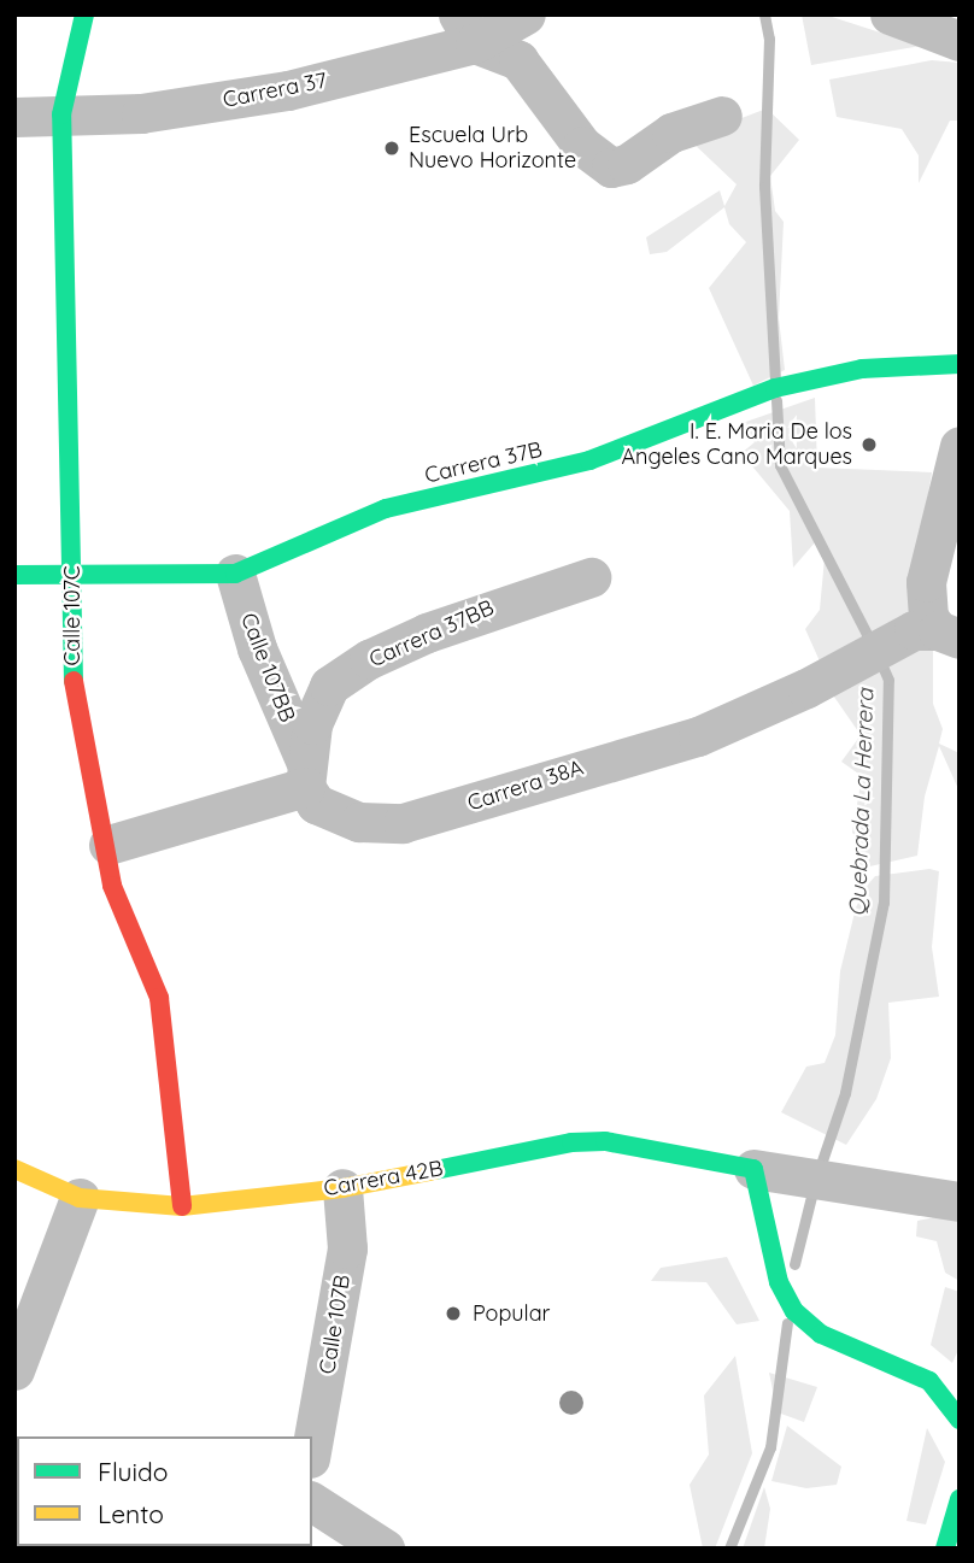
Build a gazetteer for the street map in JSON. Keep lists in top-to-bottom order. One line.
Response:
{"streets":{"street":["Carrera 37","Carrera 37B","Calle 107C","Carrera 37BB","Calle 107BB","Carrera 38A","Carrera 42B","Calle 107B"]},"crossings":[["Carrera 37","Calle 107C"],["Carrera 37B","Calle 107C"],["Carrera 37B","Calle 107BB"],["Calle 107C","Carrera 42B"],["Carrera 37BB","Calle 107BB"],["Carrera 37BB","Carrera 38A"],["Calle 107BB","Carrera 38A"],["Carrera 42B","Calle 107B"]],"water":["Quebrada La Herrera"],"places":["Escuela Urb Nuevo Horizonte","I. E. Maria De los Angeles Cano Marques","Popular"],"legend":["Fluido","Lento"]}
